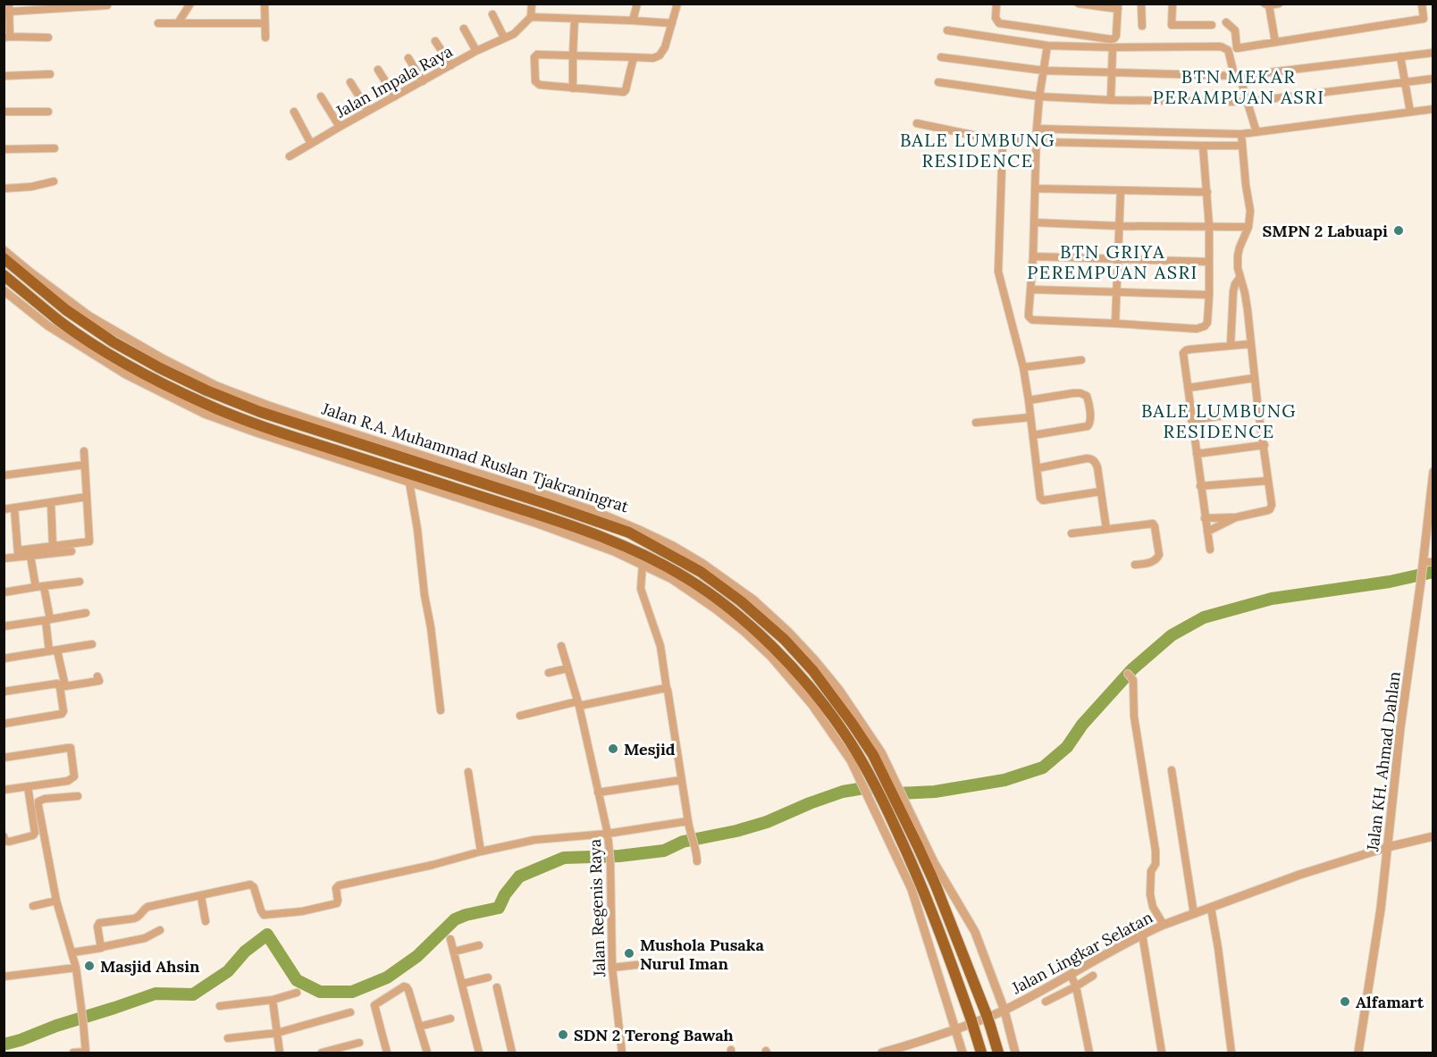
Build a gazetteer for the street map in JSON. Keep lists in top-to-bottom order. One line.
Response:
{"streets":{"highway":["Jalan R.A. Muhammad Ruslan Tjakraningrat"],"street":["Jalan Impala Raya","Jalan KH. Ahmad Dahlan","Jalan Regenis Raya","Jalan Lingkar Selatan"]},"crossings":[["Jalan R.A. Muhammad Ruslan Tjakraningrat","Jalan Lingkar Selatan"],["Jalan KH. Ahmad Dahlan","Jalan Lingkar Selatan"]],"districts":["BTN MEKAR PERAMPUAN ASRI","BALE LUMBUNG RESIDENCE","BTN GRIYA PEREMPUAN ASRI","BALE LUMBUNG RESIDENCE"],"places":["SMPN 2 Labuapi","Mesjid","Mushola Pusaka Nurul Iman","Masjid Ahsin","Alfamart","SDN 2 Terong Bawah"]}
